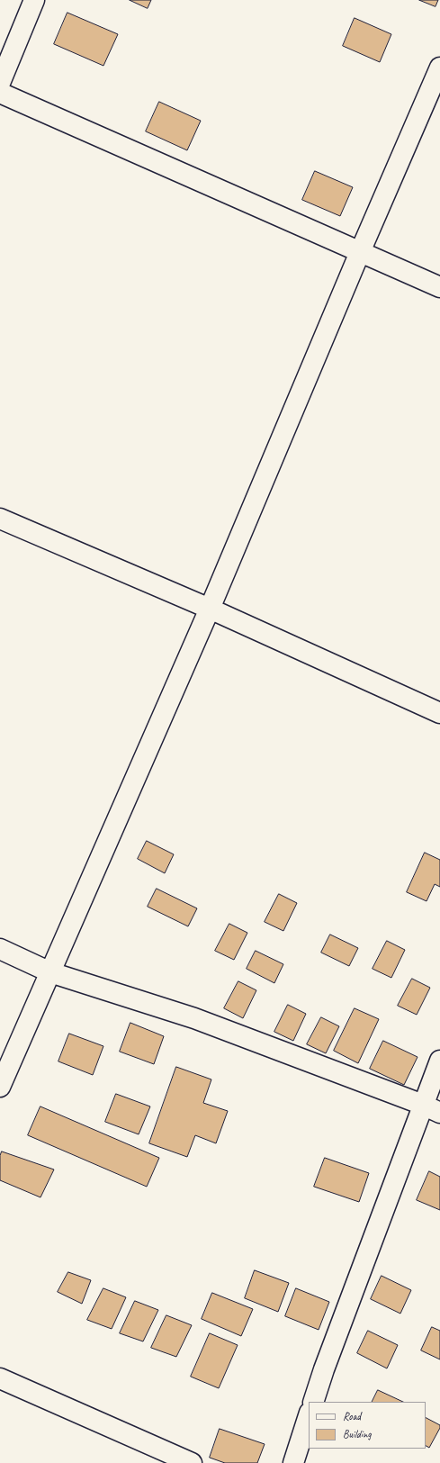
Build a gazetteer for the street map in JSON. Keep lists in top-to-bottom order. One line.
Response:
{"legend":["Road","Building"]}
